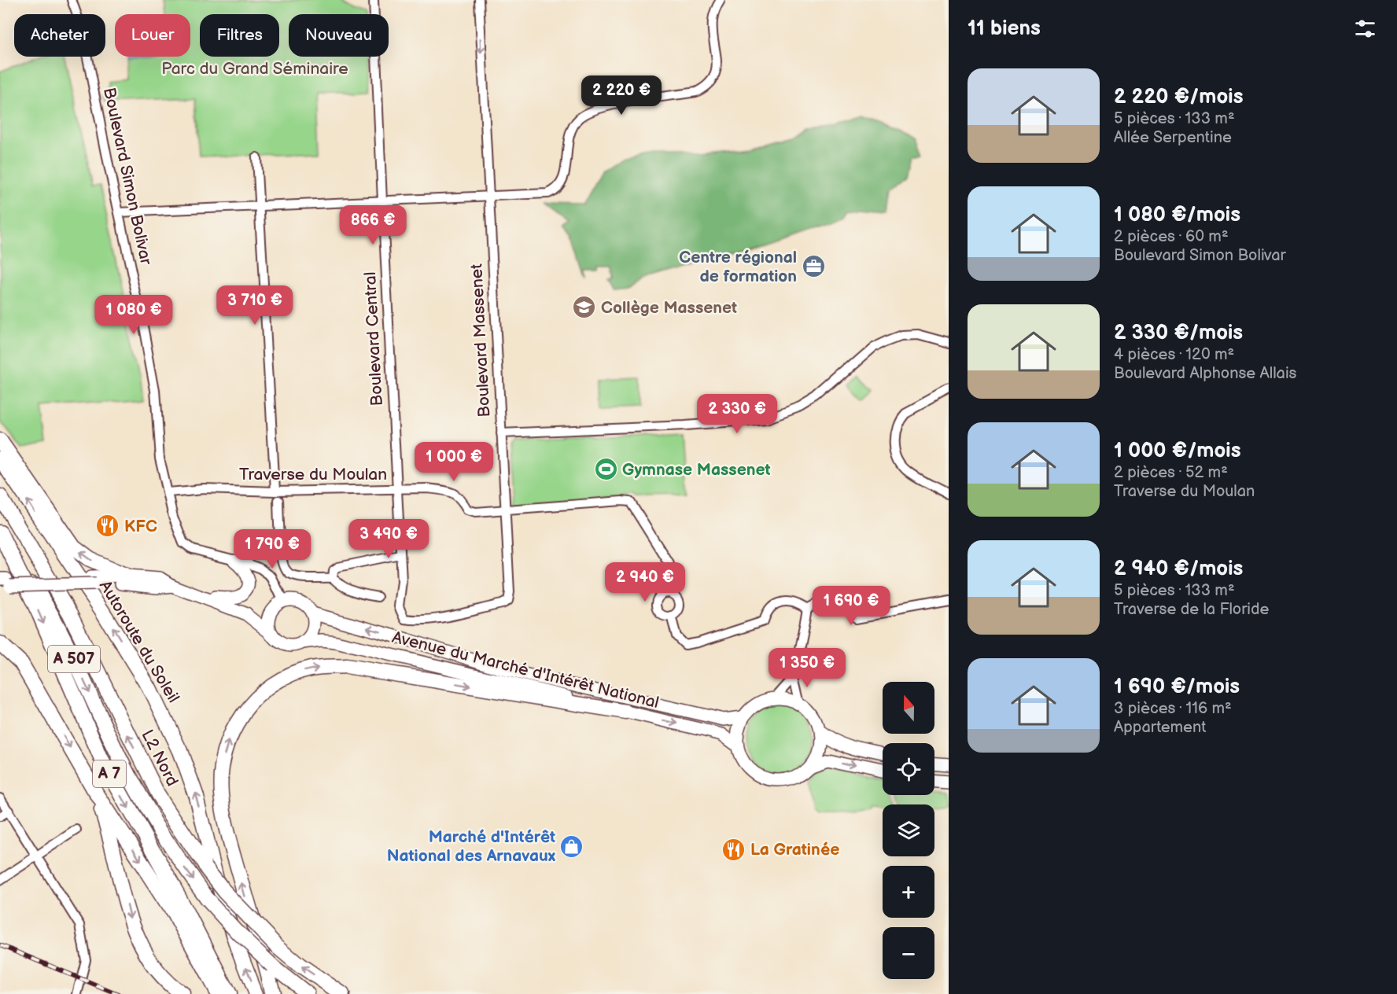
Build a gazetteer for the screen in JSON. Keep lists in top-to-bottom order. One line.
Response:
{"streets":{"highway":["Autoroute du Soleil","A 507","L2 Nord","A 7"],"main road":["Avenue du Marché d'Intérêt National"],"street":["Boulevard Simon Bolivar","Boulevard Central","Boulevard Massenet","Traverse du Moulan"]},"crossings":[["Boulevard Simon Bolivar","Traverse du Moulan"],["Boulevard Simon Bolivar","Avenue du Marché d'Intérêt National"],["Boulevard Central","Boulevard Massenet"],["Boulevard Central","Traverse du Moulan"],["Boulevard Massenet","Traverse du Moulan"],["L2 Nord","A 7"]],"parks":["Parc du Grand Séminaire"],"places":{"office":["Centre régional de formation"],"school or university":["Collège Massenet"],"sports":["Gymnase Massenet"],"restaurant":["KFC","La Gratinée"],"shop":["Marché d'Intérêt National des Arnavaux"]},"north":"top","page":{"heading":"11 biens","chip":["Acheter","Louer","Filtres","Nouveau"],"list":[{"name":"2 220 €/mois","note":"5 pièces · 133 m² · Allée Serpentine"},{"name":"1 080 €/mois","note":"2 pièces · 60 m² · Boulevard Simon Bolivar"},{"name":"2 330 €/mois","note":"4 pièces · 120 m² · Boulevard Alphonse Allais"},{"name":"1 000 €/mois","note":"2 pièces · 52 m² · Traverse du Moulan"},{"name":"2 940 €/mois","note":"5 pièces · 133 m² · Traverse de la Floride"},{"name":"1 690 €/mois","note":"3 pièces · 116 m² · Appartement"}],"price":["2 220 €","866 €","3 710 €","1 080 €","2 330 €","1 000 €","3 490 €","1 790 €","2 940 €","1 690 €","1 350 €"],"map_buttons":["+","−"]}}
